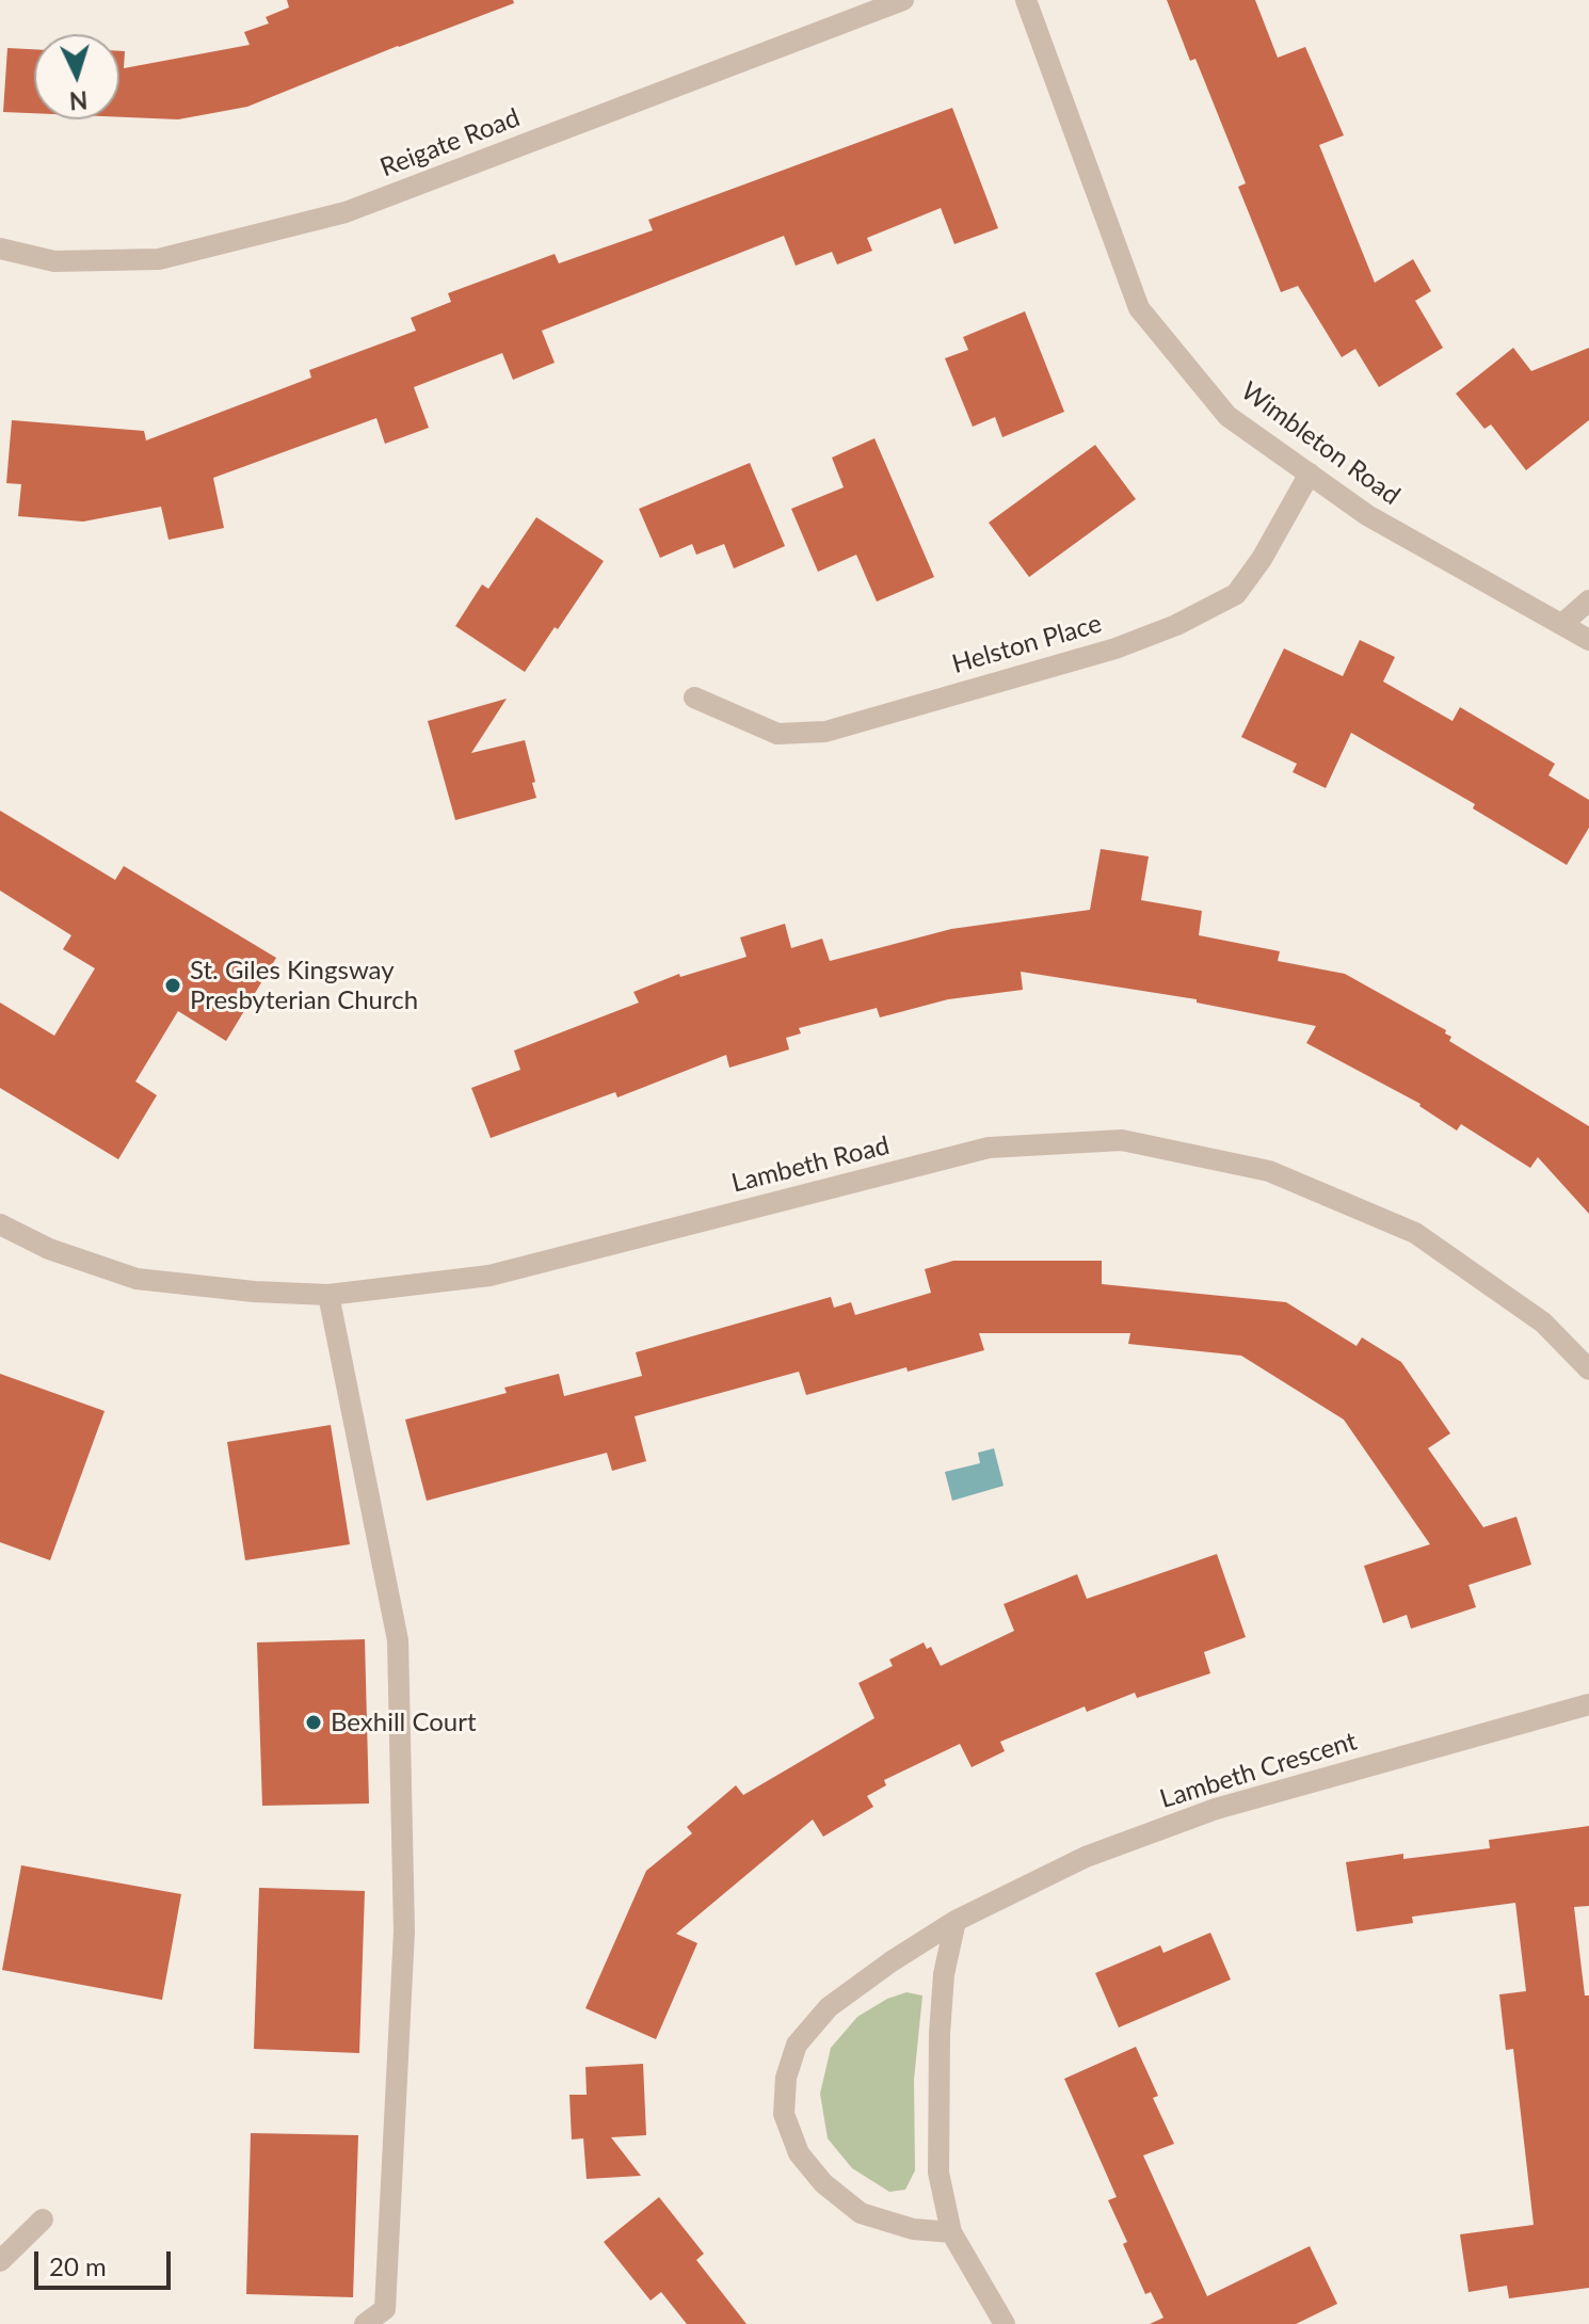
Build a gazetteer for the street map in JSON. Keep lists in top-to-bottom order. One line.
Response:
{"streets":{"street":["Reigate Road","Wimbleton Road","Helston Place","Lambeth Road","Lambeth Crescent"]},"crossings":[["Wimbleton Road","Helston Place"]],"places":["St. Giles Kingsway Presbyterian Church","Bexhill Court"],"scale_bar":"20 m","north":"bottom"}
